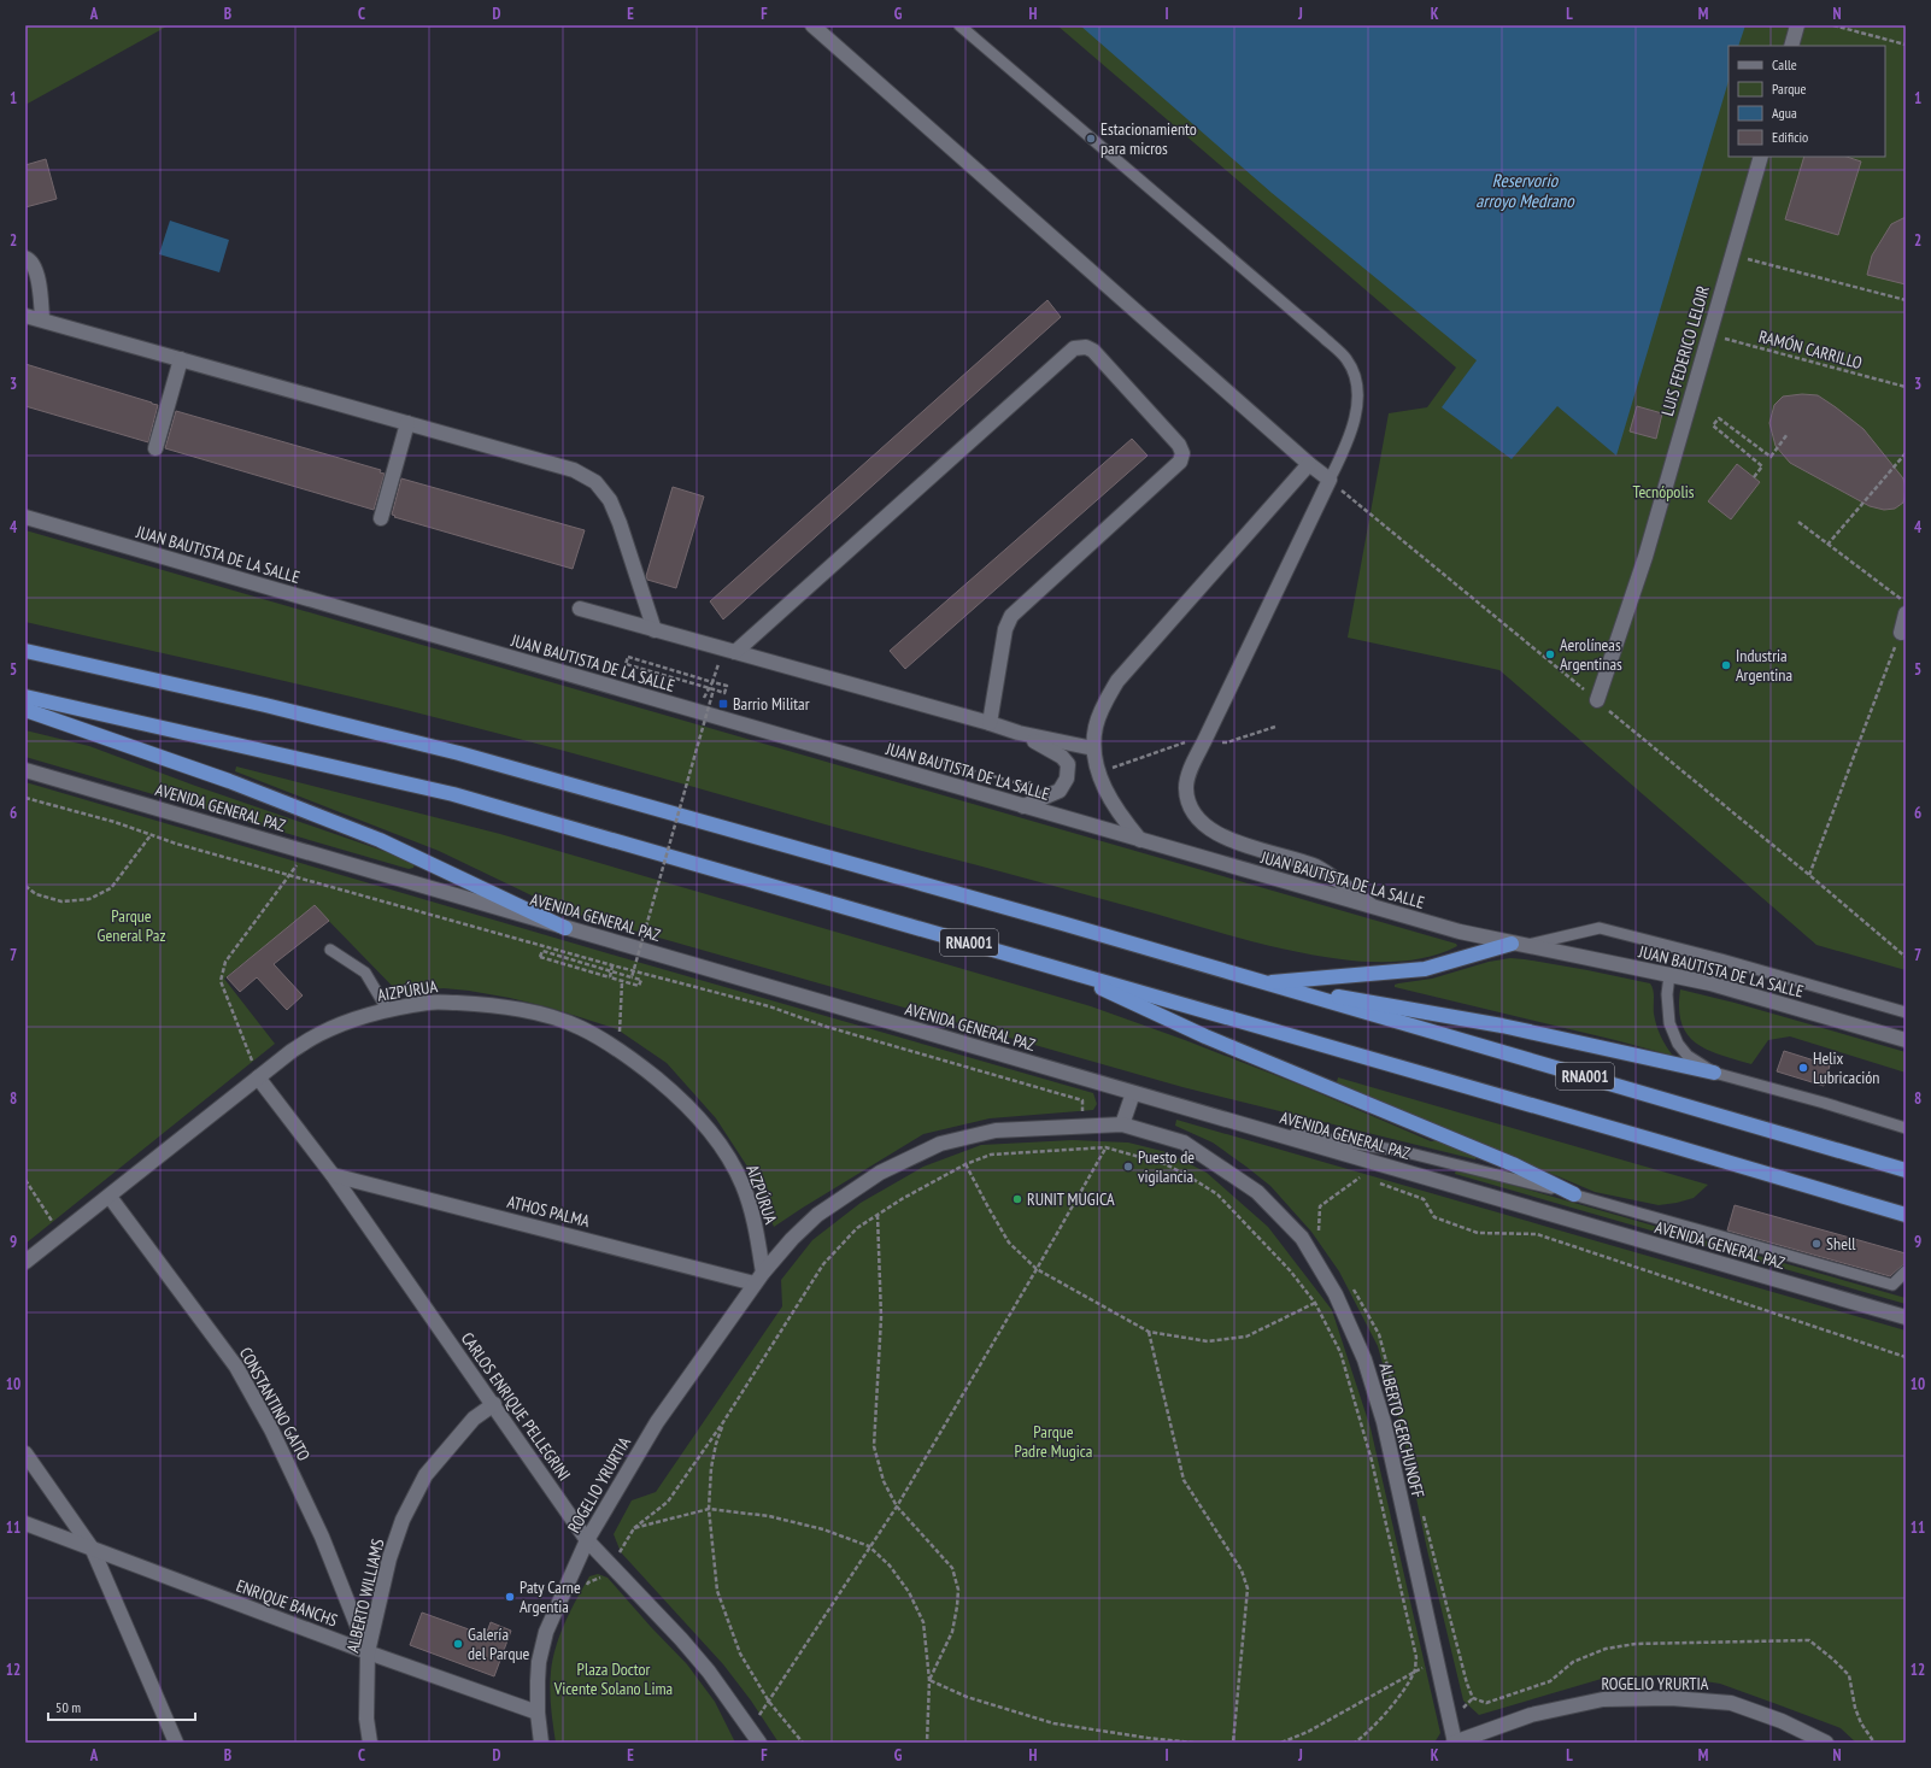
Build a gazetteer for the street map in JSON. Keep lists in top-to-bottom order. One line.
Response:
{"streets":{"highway":["RNA001"],"street":["LUIS FEDERICO LELOIR","JUAN BAUTISTA DE LA SALLE","AVENIDA GENERAL PAZ","AIZPÚRUA","ATHOS PALMA","CONSTANTINO GAITO","CARLOS ENRIQUE PELLEGRINI","ALBERTO GERCHUNOFF","ROGELIO YRURTIA","ALBERTO WILLIAMS","ENRIQUE BANCHS"],"path":["RAMÓN CARRILLO"]},"crossings":[["RAMÓN CARRILLO","LUIS FEDERICO LELOIR"],["AIZPÚRUA","ATHOS PALMA"],["AIZPÚRUA","CONSTANTINO GAITO"],["AIZPÚRUA","CARLOS ENRIQUE PELLEGRINI"],["AIZPÚRUA","ALBERTO GERCHUNOFF"],["AIZPÚRUA","ROGELIO YRURTIA"],["ATHOS PALMA","CARLOS ENRIQUE PELLEGRINI"],["ATHOS PALMA","ALBERTO GERCHUNOFF"],["ATHOS PALMA","ROGELIO YRURTIA"],["CONSTANTINO GAITO","ALBERTO WILLIAMS"],["CONSTANTINO GAITO","ENRIQUE BANCHS"],["CARLOS ENRIQUE PELLEGRINI","ROGELIO YRURTIA"],["CARLOS ENRIQUE PELLEGRINI","ALBERTO WILLIAMS"],["ALBERTO GERCHUNOFF","ROGELIO YRURTIA"],["ROGELIO YRURTIA","ENRIQUE BANCHS"],["ALBERTO WILLIAMS","ENRIQUE BANCHS"]],"water":["Reservorio arroyo Medrano"],"parks":["Tecnópolis","Parque General Paz","Parque Padre Mugica","Plaza Doctor Vicente Solano Lima"],"places":{"other":["Estacionamiento para micros","Aerolíneas Argentinas","Industria Argentina","Helix Lubricación","Puesto de vigilancia","RUNIT MUGICA","Shell","Paty Carne Argentia","Galería del Parque"],"transit":["Barrio Militar"]},"legend":["Calle","Parque","Agua","Edificio"],"scale_bar":"50 m","grid":{"columns":["A","B","C","D","E","F","G","H","I","J","K","L","M","N"],"rows":["1","2","3","4","5","6","7","8","9","10","11","12"]}}
